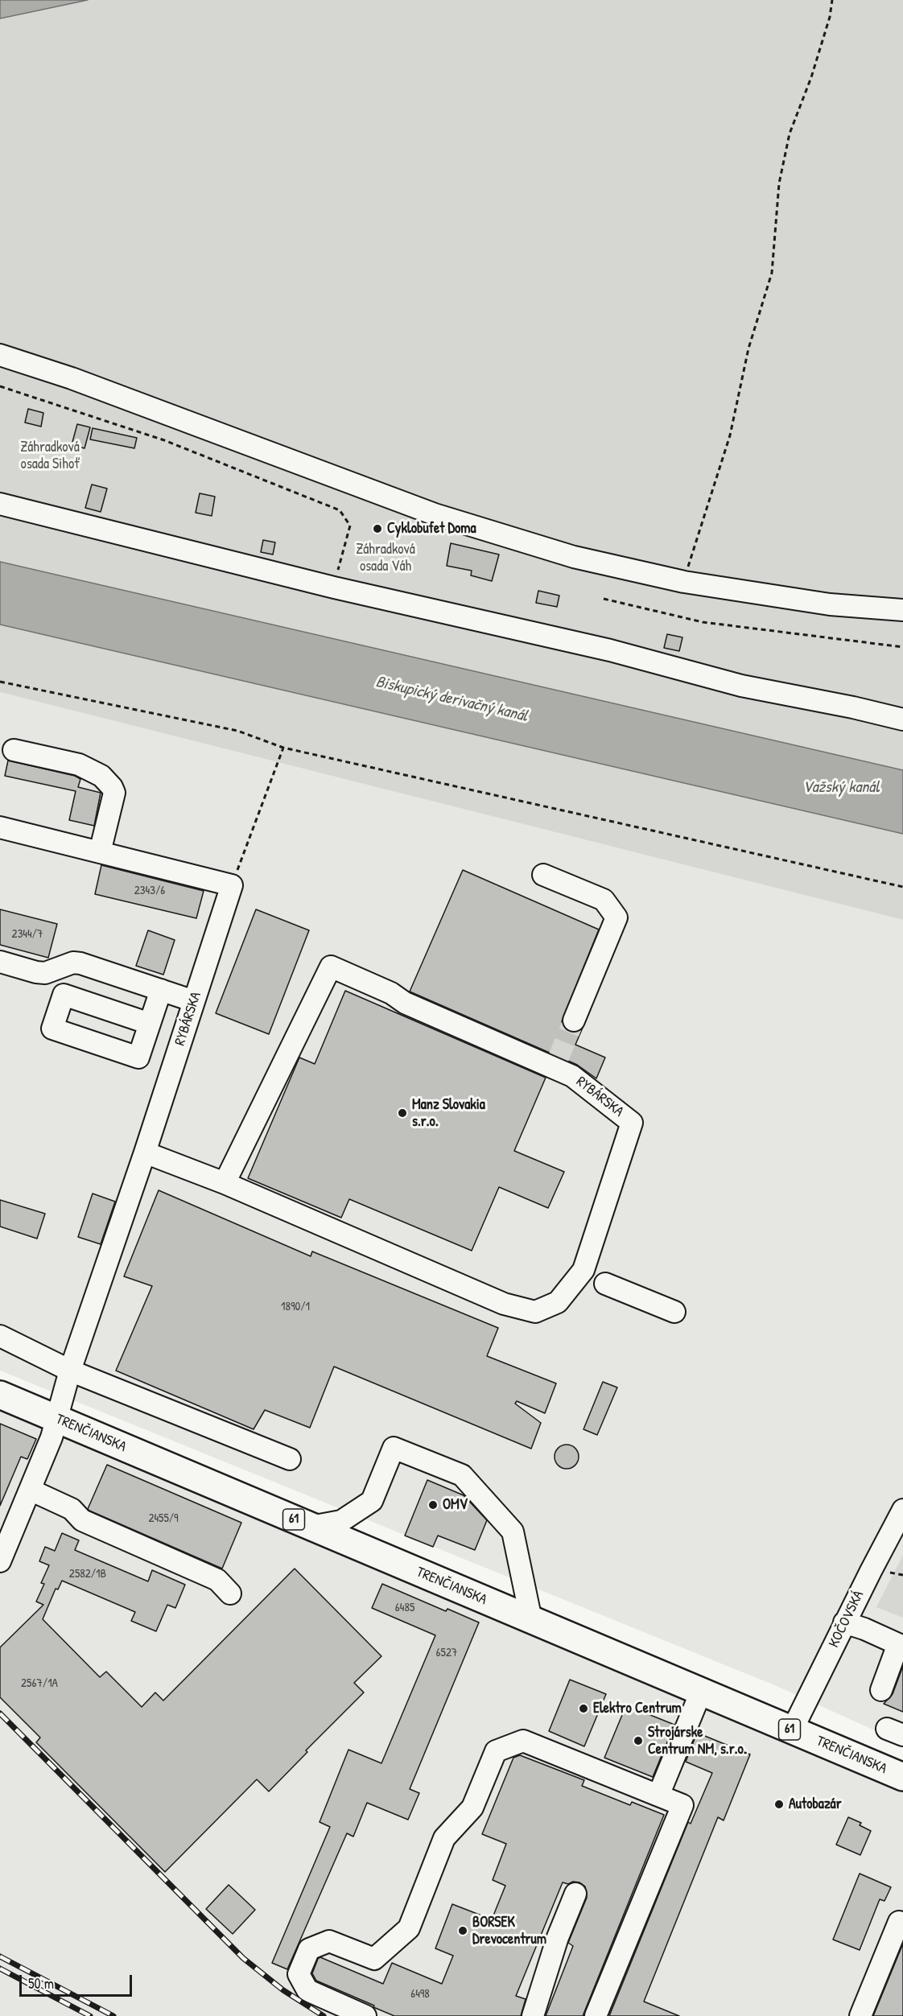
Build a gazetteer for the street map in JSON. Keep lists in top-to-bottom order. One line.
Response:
{"streets":{"main road":["TRENČIANSKA","61"],"street":["RYBÁRSKA","KOČOVSKÁ"]},"crossings":[["RYBÁRSKA","TRENČIANSKA"],["TRENČIANSKA","KOČOVSKÁ"]],"water":["Biskupický derivačný kanál","Važský kanál"],"parks":["Záhradková osada Sihoť","Záhradková osada Váh"],"places":["Cyklobufet Doma","Manz Slovakia s.r.o.","OMV","Elektro Centrum","Strojárske Centrum NM, s.r.o.","Autobazár","BORSEK Drevocentrum"],"house_numbers":["2343/6","2344/7","1890/1","2455/9","2582/1B","6485","6527","2567/1A","6498"],"scale_bar":"50 m"}
